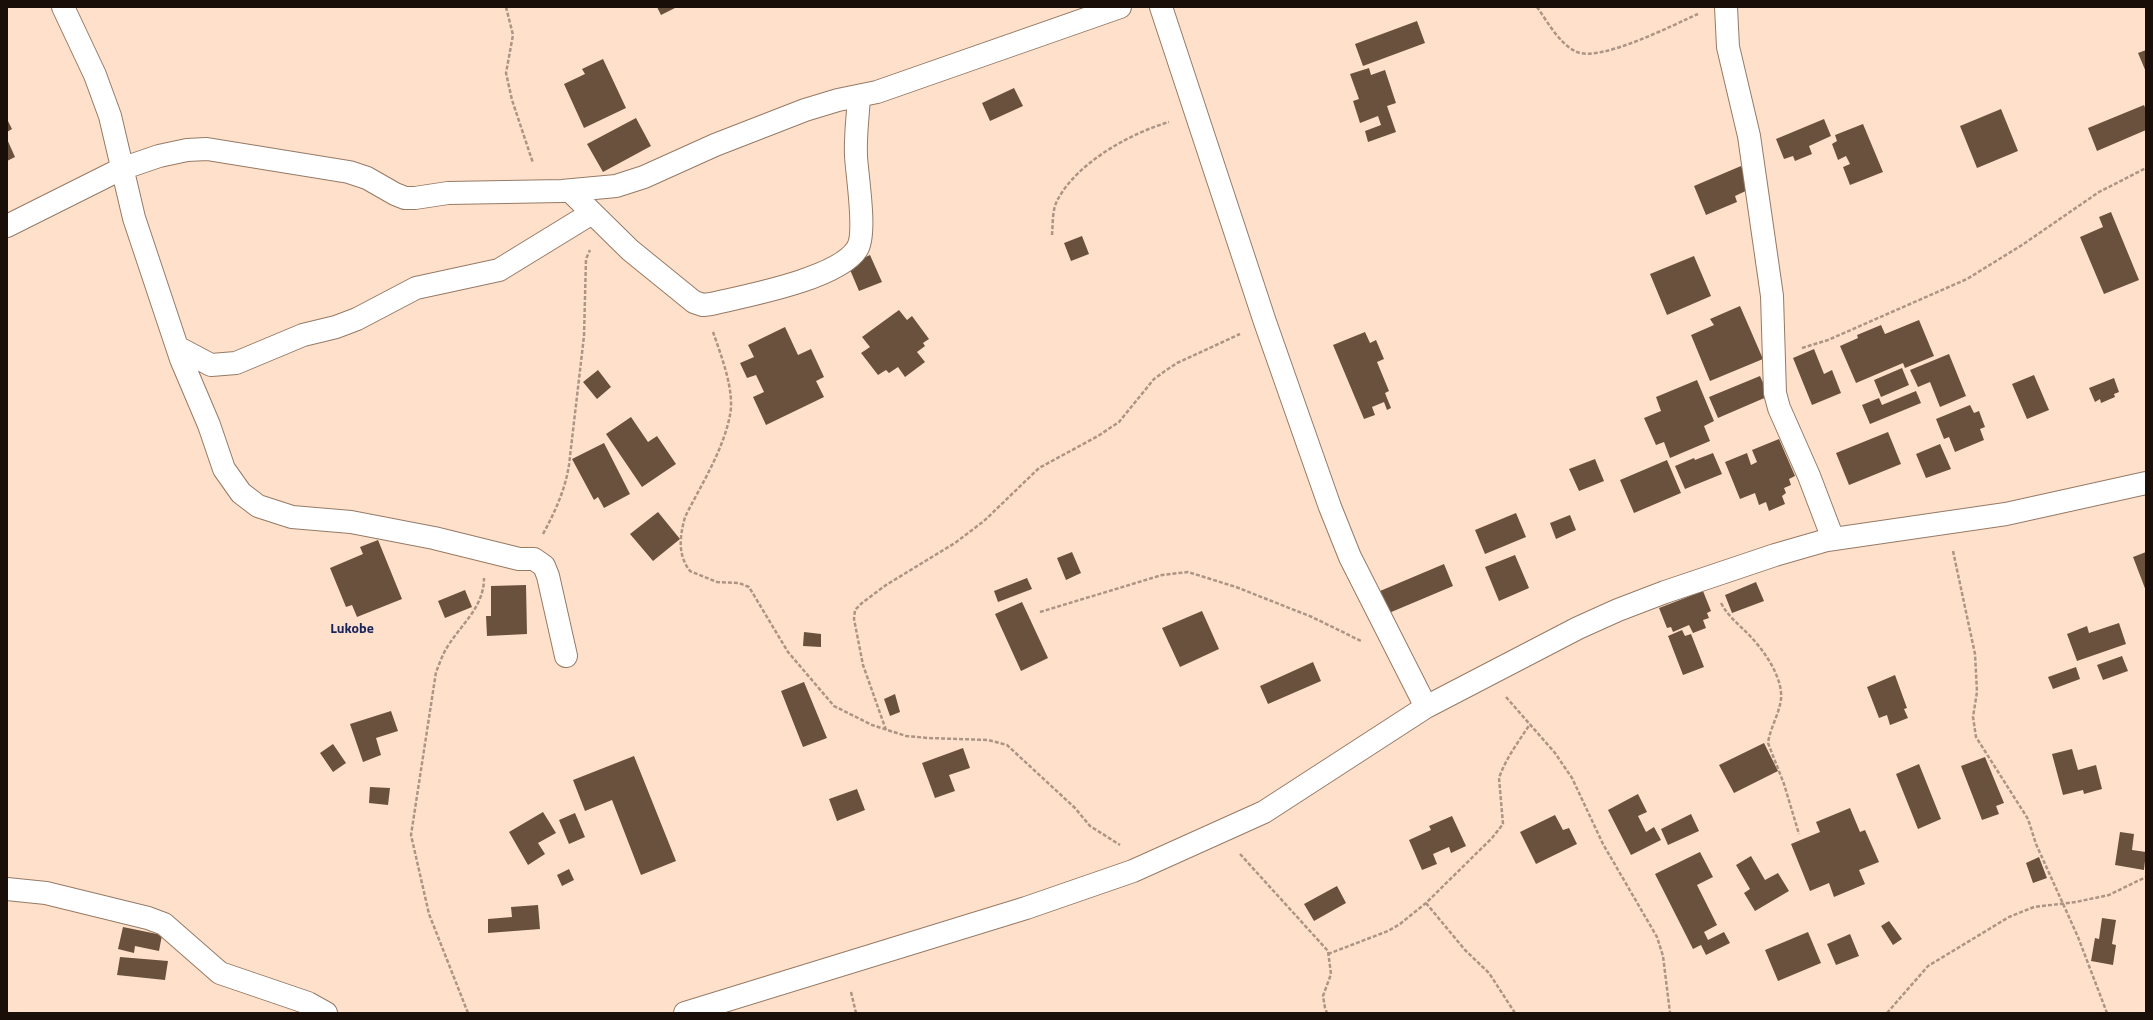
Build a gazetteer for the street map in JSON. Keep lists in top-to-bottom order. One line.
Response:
{"districts":["Lukobe"]}
